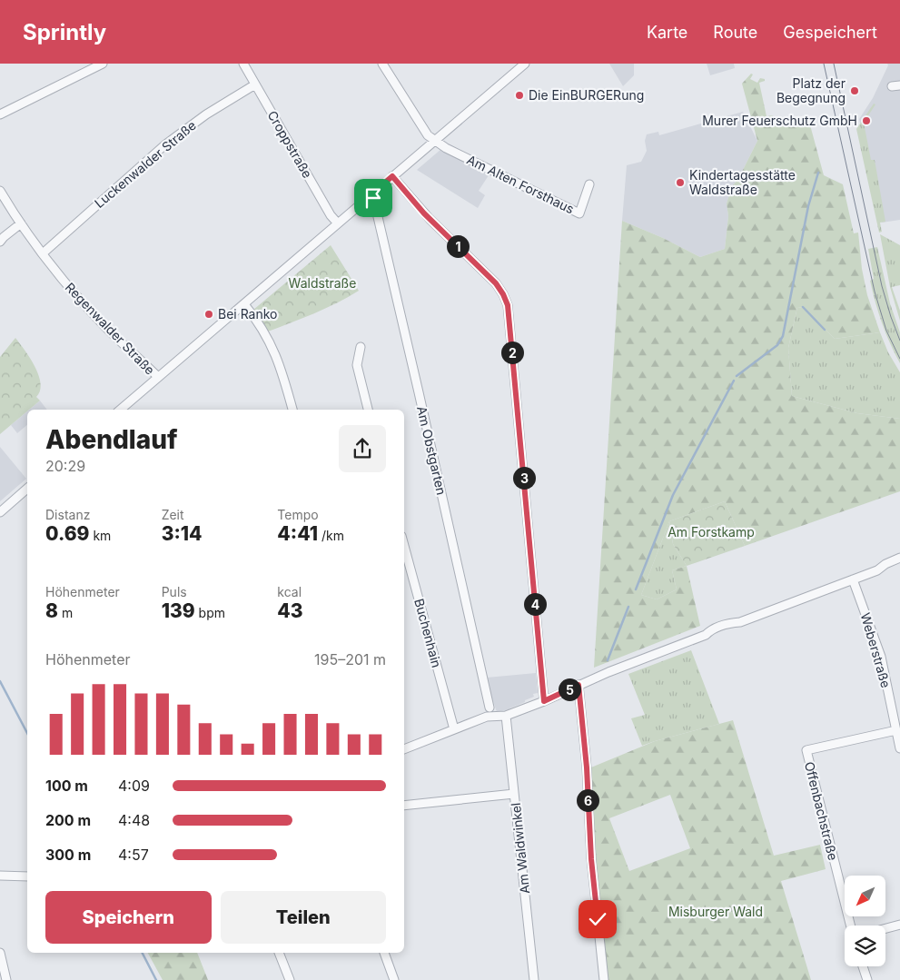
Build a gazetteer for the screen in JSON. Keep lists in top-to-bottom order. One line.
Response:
{"streets":{"street":["Croppstraße","Luckenwalder Straße","Am Alten Forsthaus","Regenwalder Straße","Am Obstgarten","Buchenhain","Weberstraße","Offenbachstraße","Am Waldwinkel"]},"crossings":[["Croppstraße","Luckenwalder Straße"],["Luckenwalder Straße","Regenwalder Straße"],["Weberstraße","Offenbachstraße"]],"parks":["Waldstraße","Am Forstkamp","Misburger Wald"],"places":["Platz der Begegnung","Die EinBURGERung","Murer Feuerschutz GmbH","Kindertagesstätte Waldstraße","Bei Ranko"],"north":"bottom left","page":{"header":"Sprintly","nav":["Karte","Route","Gespeichert"],"pins":["1","2","3","4","5","6"],"heading":["Abendlauf","20:29"],"stats":[["Distanz","0.69 km"],["Zeit","3:14"],["Tempo","4:41 /km"],["Höhenmeter","8 m"],["Puls","139 bpm"],["kcal","43"]],"chart":["Höhenmeter","195–201 m"],"list":[{"name":"100 m","note":"4:09"},{"name":"200 m","note":"4:48"},{"name":"300 m","note":"4:57"}],"buttons":["Speichern","Teilen"]}}
